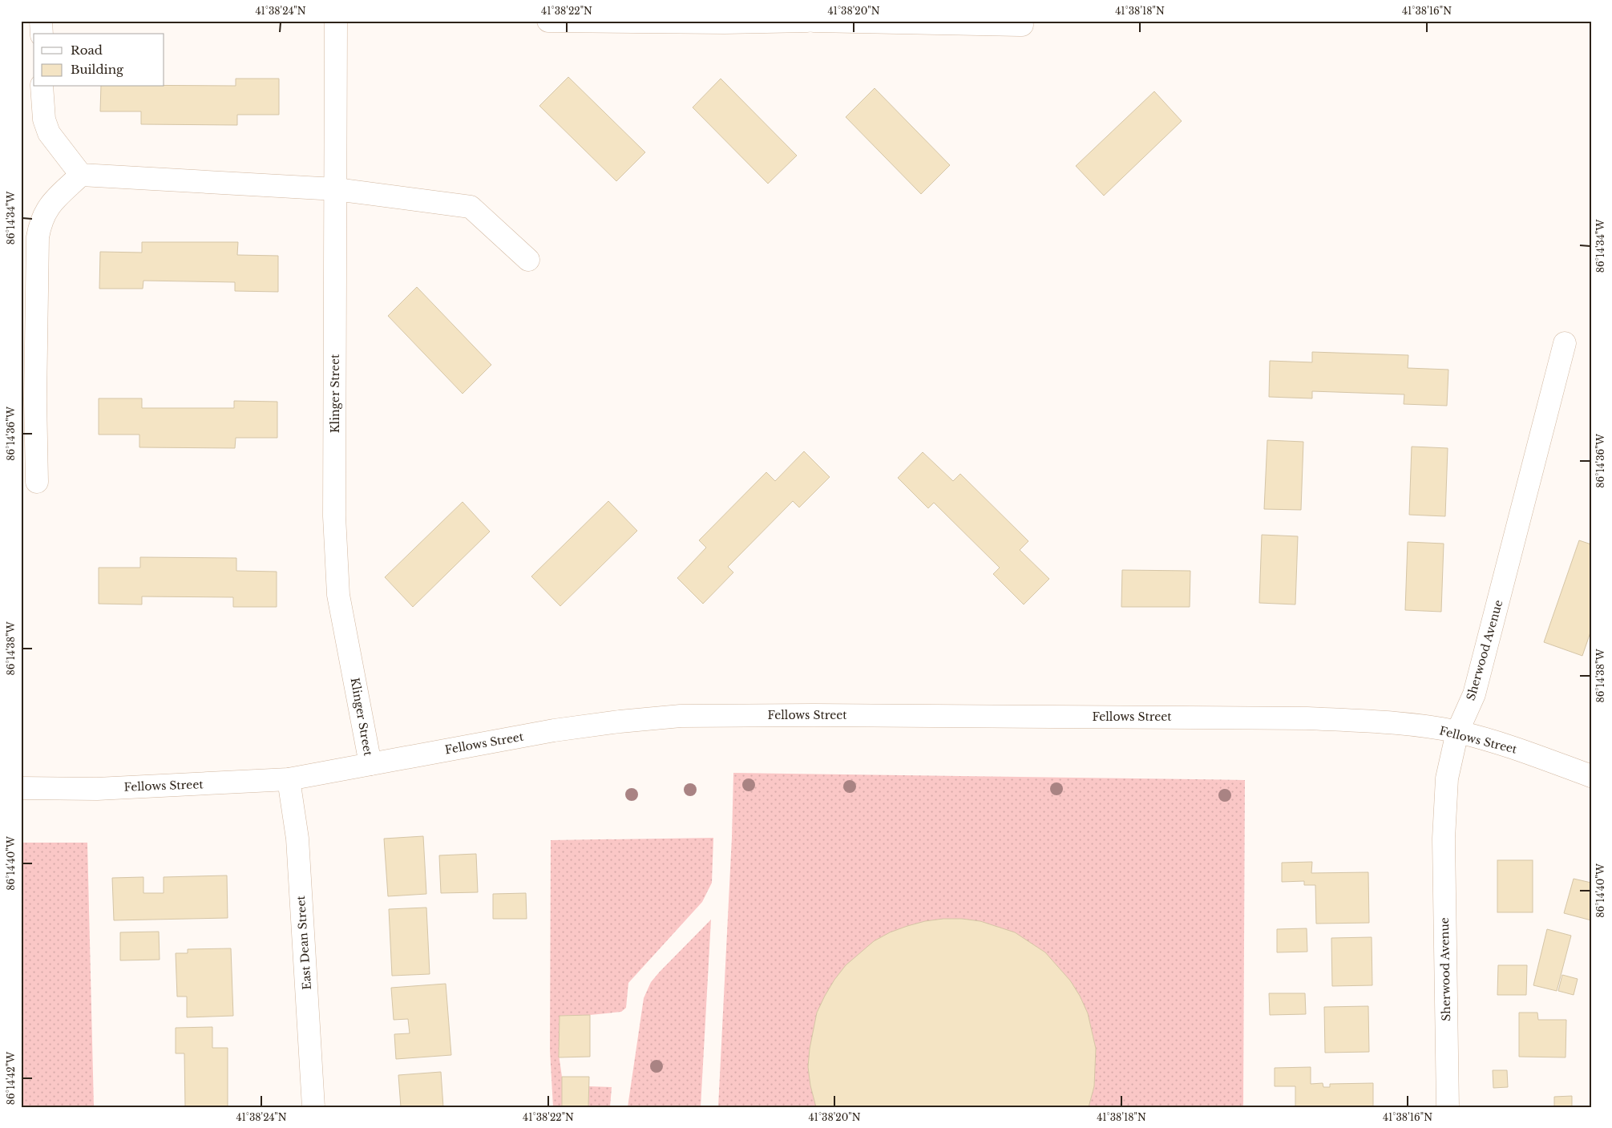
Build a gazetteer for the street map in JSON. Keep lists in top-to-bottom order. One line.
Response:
{"streets":{"street":["Klinger Street","Sherwood Avenue","Fellows Street","East Dean Street"]},"crossings":[["Klinger Street","Fellows Street"],["Sherwood Avenue","Fellows Street"],["Fellows Street","East Dean Street"]],"legend":["Road","Building"],"coordinates":["41°38'24\"N","41°38'22\"N","41°38'20\"N","41°38'18\"N","41°38'16\"N","86°14'34\"W","86°14'36\"W","86°14'38\"W","86°14'40\"W","86°14'42\"W"]}
